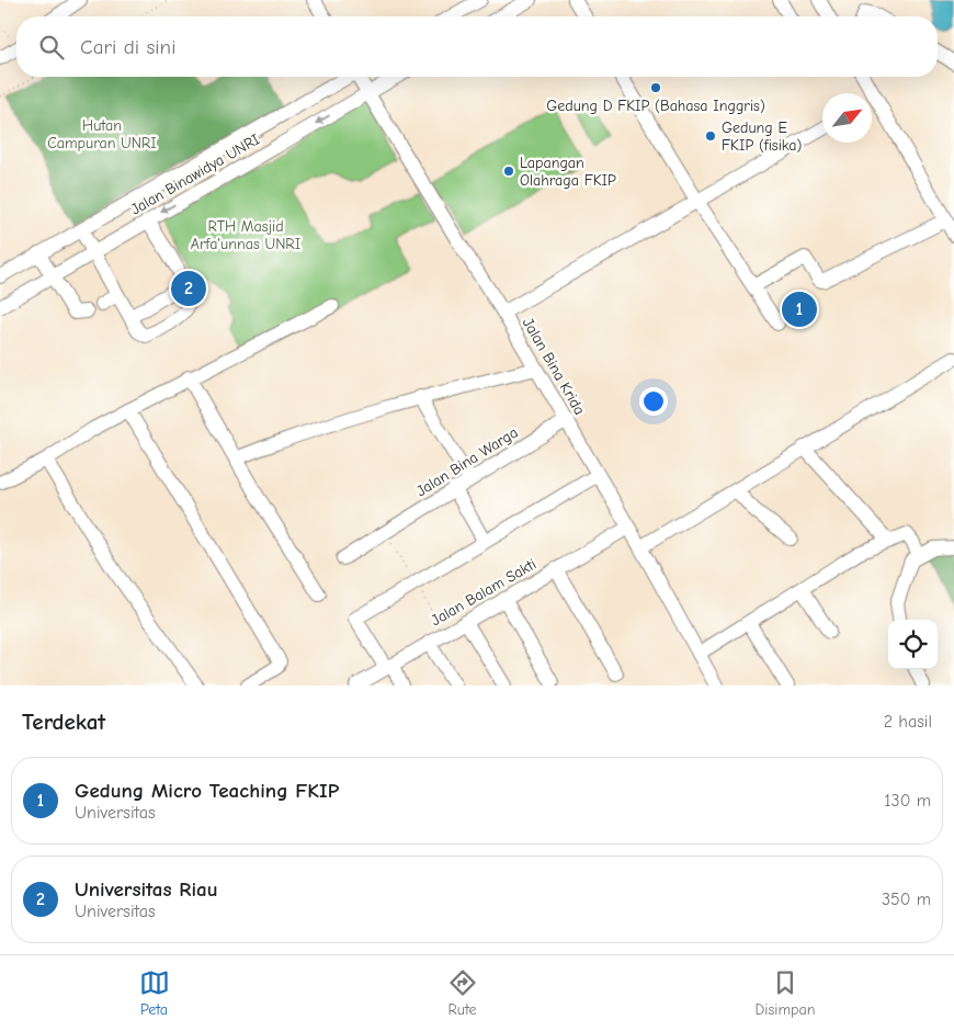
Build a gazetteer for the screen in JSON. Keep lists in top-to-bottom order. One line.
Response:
{"streets":{"street":["Jalan Binawidya UNRI","Jalan Bina Krida","Jalan Bina Warga","Jalan Balam Sakti"]},"crossings":[["Jalan Binawidya UNRI","Jalan Bina Krida"],["Jalan Bina Krida","Jalan Bina Warga"],["Jalan Bina Krida","Jalan Balam Sakti"]],"parks":["Hutan Campuran UNRI","RTH Masjid Arfa'unnas UNRI"],"places":["Gedung D FKIP (Bahasa Inggris)","Gedung E FKIP (fisika)","Lapangan Olahraga FKIP"],"north":"top right","page":{"search":"Cari di sini","pins":["2","1"],"heading":["Terdekat","2 hasil"],"list":[{"mark":"1","name":"Gedung Micro Teaching FKIP","note":"Universitas","value":"130 m"},{"mark":"2","name":"Universitas Riau","note":"Universitas","value":"350 m"}],"nav":["Peta","Rute","Disimpan"]}}
